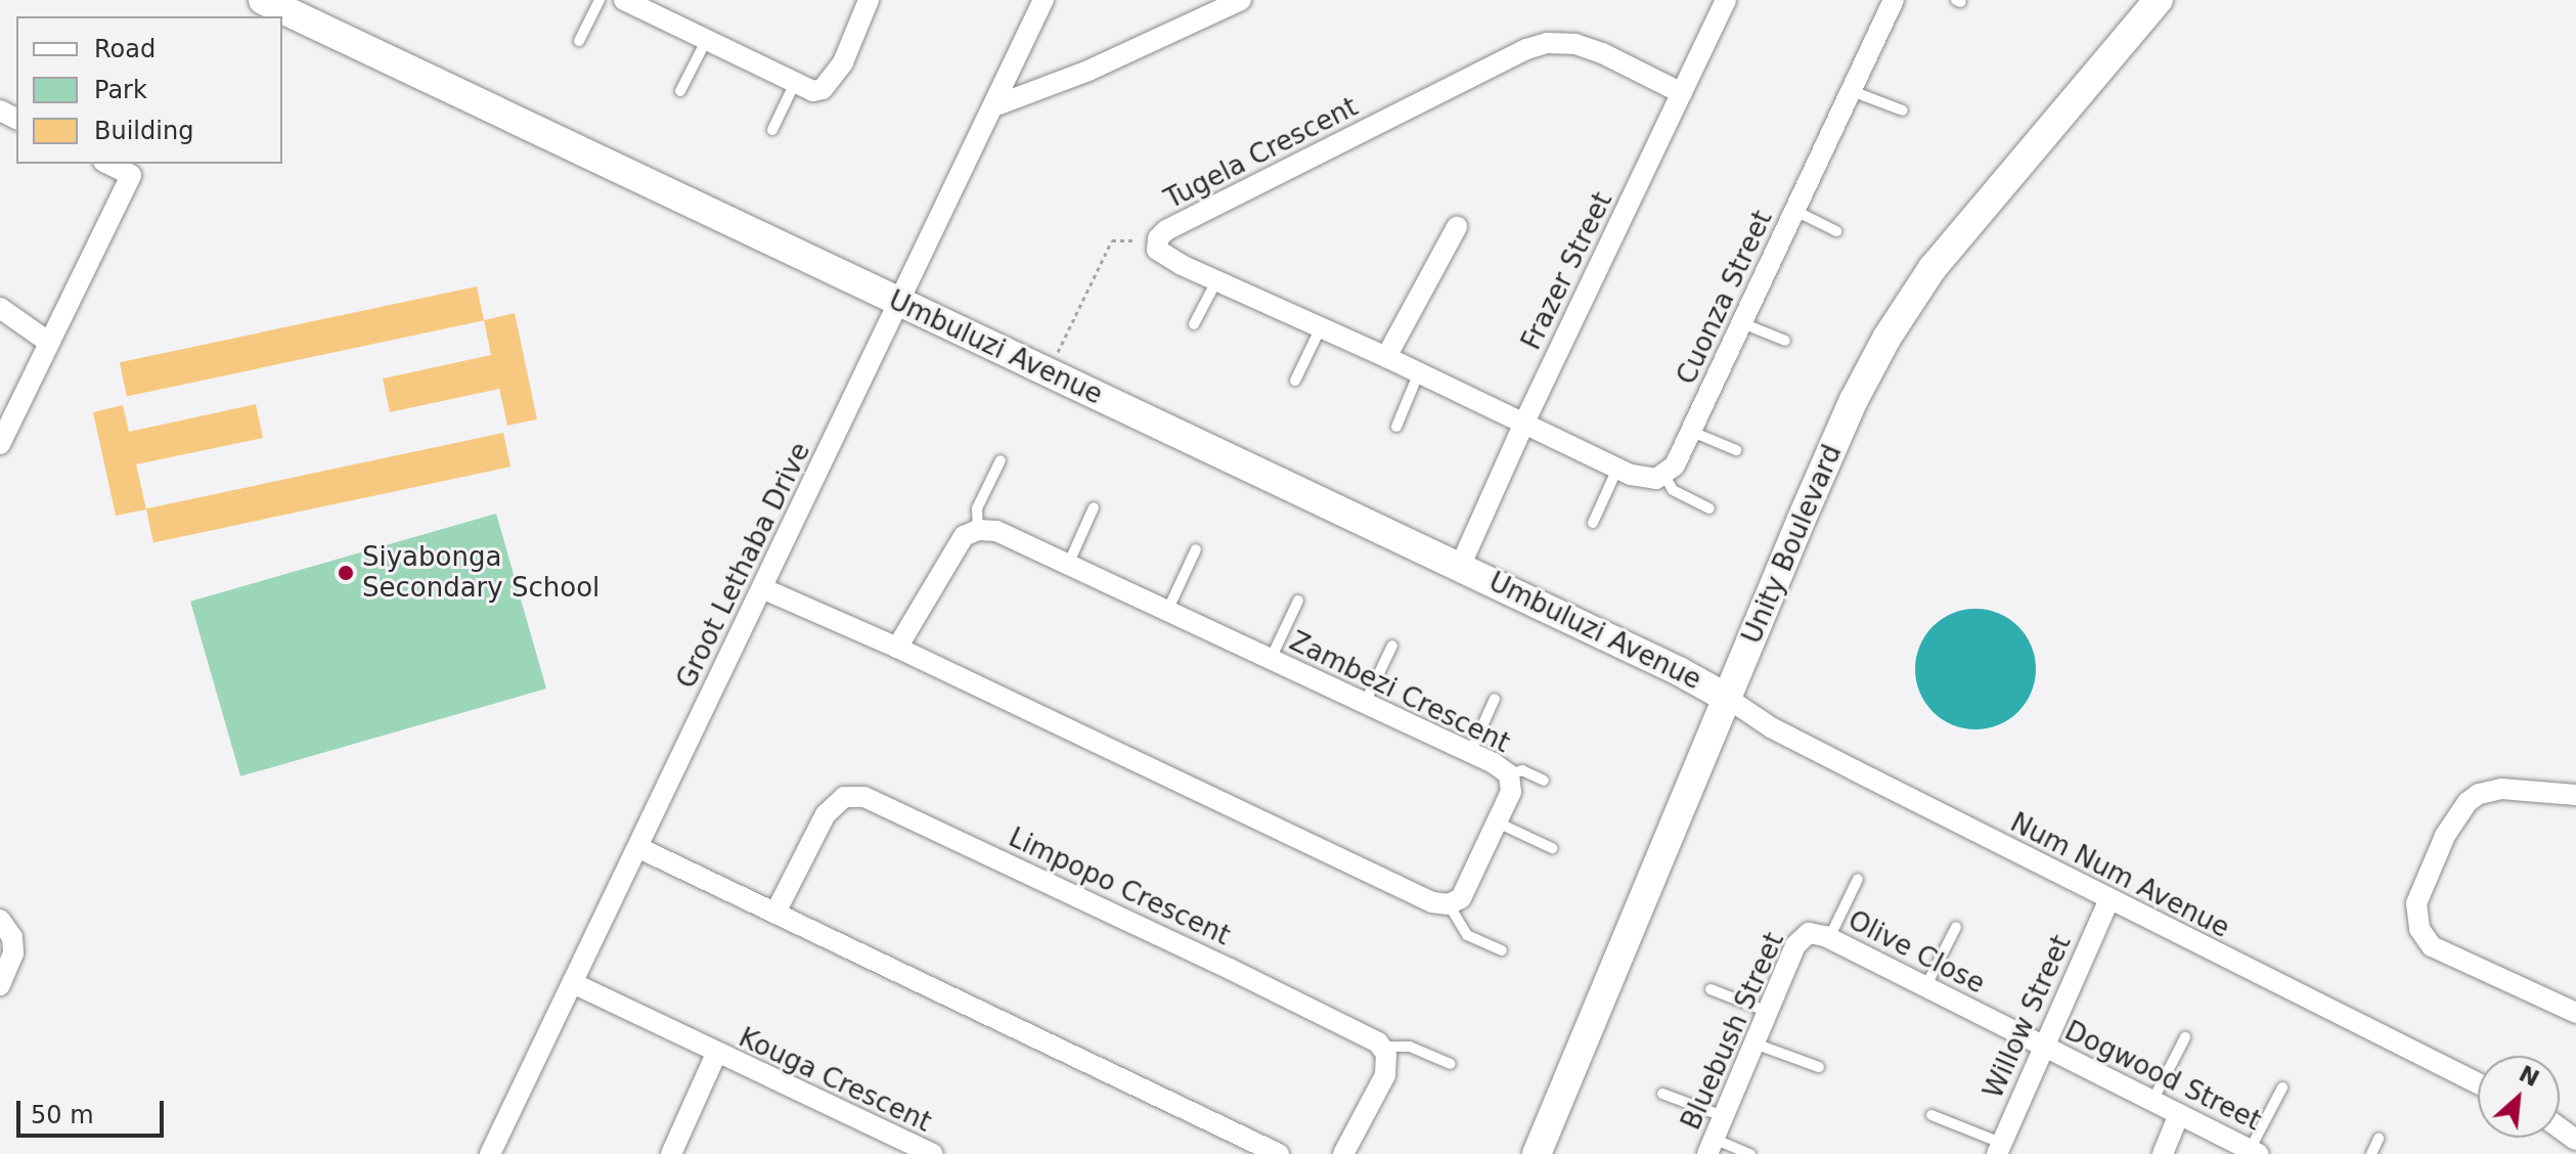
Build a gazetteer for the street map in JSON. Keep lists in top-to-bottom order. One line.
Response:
{"streets":{"street":["Tugela Crescent","Frazer Street","Cuonza Street","Umbuluzi Avenue","Unity Boulevard","Groot Lethaba Drive","Zambezi Crescent","Num Num Avenue","Limpopo Crescent","Olive Close","Willow Street","Bluebush Street","Dogwood Street","Kouga Crescent"]},"crossings":[["Tugela Crescent","Frazer Street"],["Frazer Street","Umbuluzi Avenue"],["Umbuluzi Avenue","Unity Boulevard"],["Umbuluzi Avenue","Groot Lethaba Drive"],["Umbuluzi Avenue","Num Num Avenue"],["Unity Boulevard","Num Num Avenue"],["Groot Lethaba Drive","Kouga Crescent"],["Num Num Avenue","Willow Street"],["Olive Close","Willow Street"],["Olive Close","Bluebush Street"],["Olive Close","Dogwood Street"],["Willow Street","Dogwood Street"]],"places":["Siyabonga Secondary School"],"legend":["Road","Park","Building"],"scale_bar":"50 m","north":"top right"}
